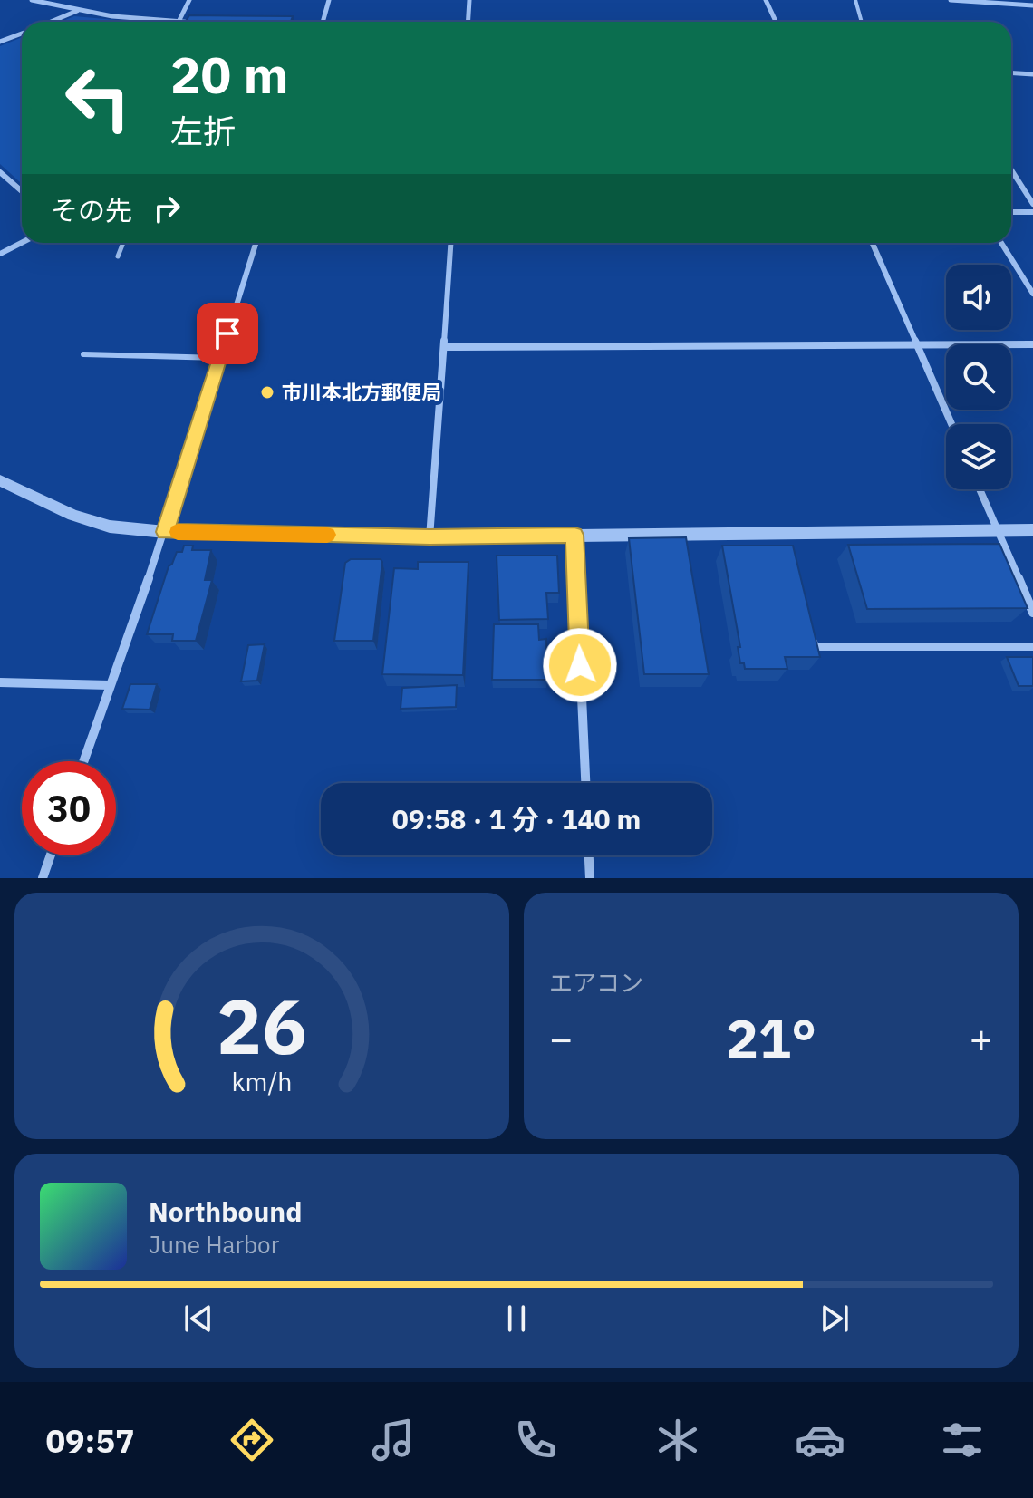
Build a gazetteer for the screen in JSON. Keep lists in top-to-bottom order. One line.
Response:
{"places":["市川本北方郵便局"],"page":{"turn":["20 m","左折"],"then":"その先","limit":"30","trip":"09:58 · 1 分 · 140 m","tile":"エアコン","heat":["−","21°","+"],"song":["Northbound","June Harbor"],"tabs":"09:57","gauge":["26","km/h"]}}
